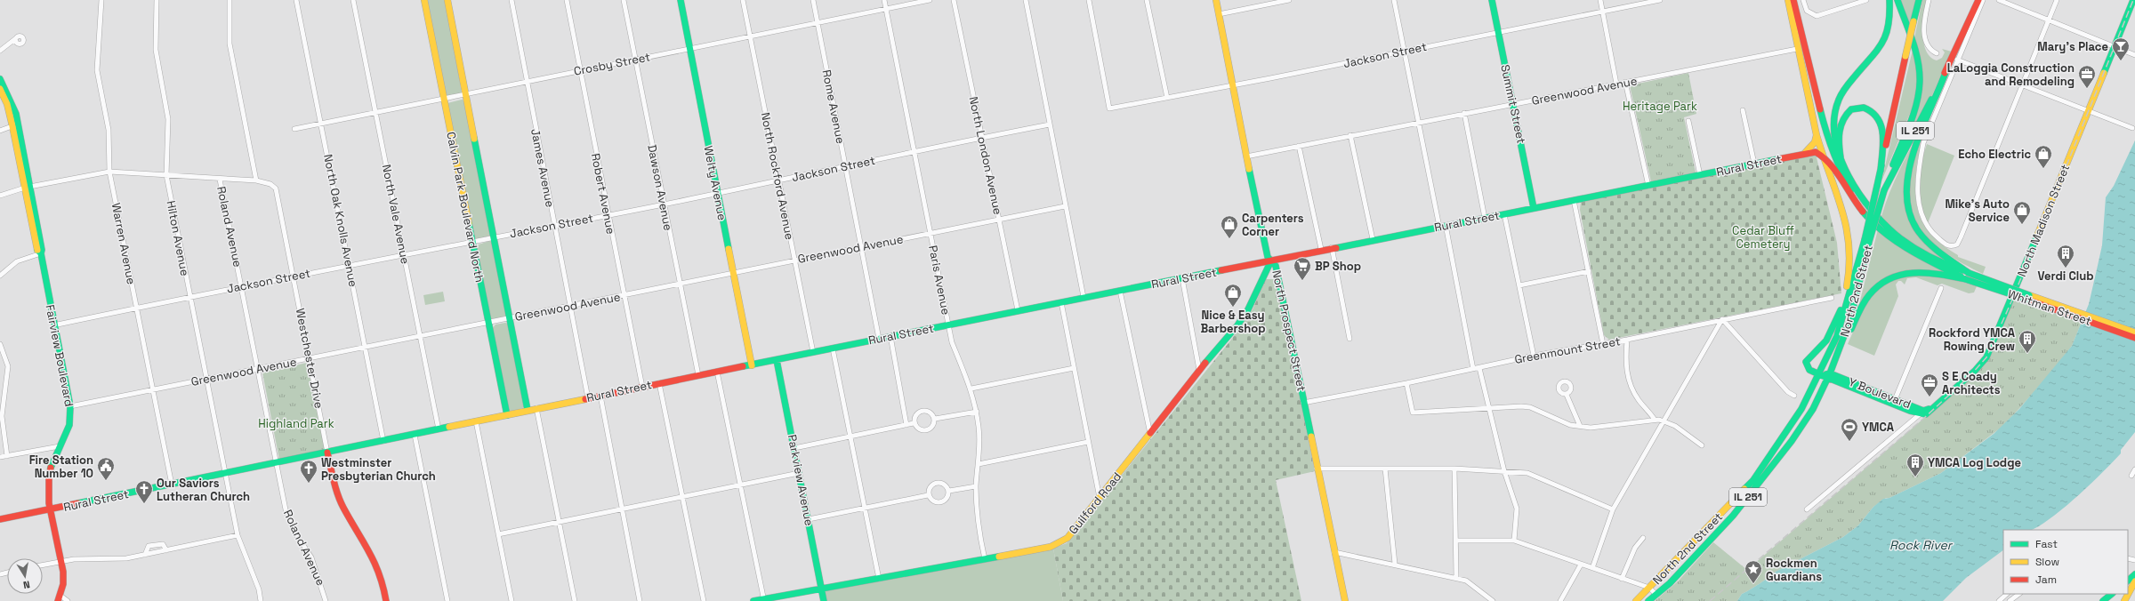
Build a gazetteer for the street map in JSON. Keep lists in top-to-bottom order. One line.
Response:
{"streets":{"street":["Jackson Street","Crosby Street","Greenwood Avenue","Summit Street","Rome Avenue","IL 251","North London Avenue","Rural Street","James Avenue","North Rockford Avenue","Welty Avenue","Dawson Avenue","Robert Avenue","Calvin Park Boulevard North","North Vale Avenue","North Oak Knolls Avenue","North Madison Street","Roland Avenue","Hilton Avenue","Warren Avenue","Paris Avenue","North 2nd Street","Whitman Street","North Prospect Street","Greenmount Street","Fairview Boulevard","Westchester Drive","Y Boulevard","Parkview Avenue","Guilford Road"]},"crossings":[["Jackson Street","Summit Street"],["Jackson Street","Rome Avenue"],["Jackson Street","North London Avenue"],["Jackson Street","James Avenue"],["Jackson Street","North Rockford Avenue"],["Jackson Street","Welty Avenue"],["Jackson Street","Dawson Avenue"],["Jackson Street","Robert Avenue"],["Jackson Street","Calvin Park Boulevard North"],["Jackson Street","North Vale Avenue"],["Jackson Street","North Oak Knolls Avenue"],["Jackson Street","Roland Avenue"],["Jackson Street","Hilton Avenue"],["Jackson Street","Warren Avenue"],["Jackson Street","Paris Avenue"],["Jackson Street","North Prospect Street"],["Jackson Street","Fairview Boulevard"],["Jackson Street","Westchester Drive"],["Crosby Street","Rome Avenue"],["Crosby Street","James Avenue"],["Crosby Street","North Rockford Avenue"],["Crosby Street","Welty Avenue"],["Crosby Street","Dawson Avenue"],["Crosby Street","Robert Avenue"],["Crosby Street","Calvin Park Boulevard North"],["Crosby Street","North Vale Avenue"],["Crosby Street","North Oak Knolls Avenue"],["Crosby Street","Paris Avenue"],["Greenwood Avenue","Summit Street"],["Greenwood Avenue","Rome Avenue"],["Greenwood Avenue","North London Avenue"],["Greenwood Avenue","James Avenue"],["Greenwood Avenue","North Rockford Avenue"],["Greenwood Avenue","Welty Avenue"],["Greenwood Avenue","Dawson Avenue"],["Greenwood Avenue","Robert Avenue"],["Greenwood Avenue","Calvin Park Boulevard North"],["Greenwood Avenue","North Vale Avenue"],["Greenwood Avenue","North Oak Knolls Avenue"],["Greenwood Avenue","Roland Avenue"],["Greenwood Avenue","Hilton Avenue"],["Greenwood Avenue","Warren Avenue"],["Greenwood Avenue","Paris Avenue"],["Greenwood Avenue","North Prospect Street"],["Greenwood Avenue","Fairview Boulevard"],["Greenwood Avenue","Westchester Drive"],["Summit Street","Rural Street"],["Rome Avenue","Rural Street"],["North London Avenue","Rural Street"],["Rural Street","James Avenue"],["Rural Street","North Rockford Avenue"],["Rural Street","Welty Avenue"],["Rural Street","Dawson Avenue"],["Rural Street","Robert Avenue"],["Rural Street","Calvin Park Boulevard North"],["Rural Street","North Vale Avenue"],["Rural Street","North Oak Knolls Avenue"],["Rural Street","Roland Avenue"],["Rural Street","Hilton Avenue"],["Rural Street","Warren Avenue"],["Rural Street","Paris Avenue"],["Rural Street","North Prospect Street"],["Rural Street","Fairview Boulevard"],["Rural Street","Westchester Drive"],["Rural Street","Parkview Avenue"],["Rural Street","Guilford Road"],["North Madison Street","Y Boulevard"],["Paris Avenue","Guilford Road"],["North 2nd Street","Y Boulevard"],["North Prospect Street","Greenmount Street"],["North Prospect Street","Guilford Road"],["Parkview Avenue","Guilford Road"]],"water":["Rock River"],"parks":["Heritage Park","Cedar Bluff Cemetery","Highland Park"],"places":{"bar":["Mary's Place"],"office":["LaLoggia Construction and Remodeling","S E Coady Architects"],"shop":["Echo Electric","Mike's Auto Service","Carpenters Corner","Nice & Easy Barbershop"],"building":["Verdi Club","Rockford YMCA Rowing Crew","YMCA Log Lodge"],"supermarket":["BP Shop"],"sports":["YMCA"],"public building":["Fire Station Number 10"],"church":["Westminster Presbyterian Church","Our Saviors Lutheran Church"],"place":["Rockmen Guardians"]},"legend":["Fast","Slow","Jam"],"north":"bottom"}
